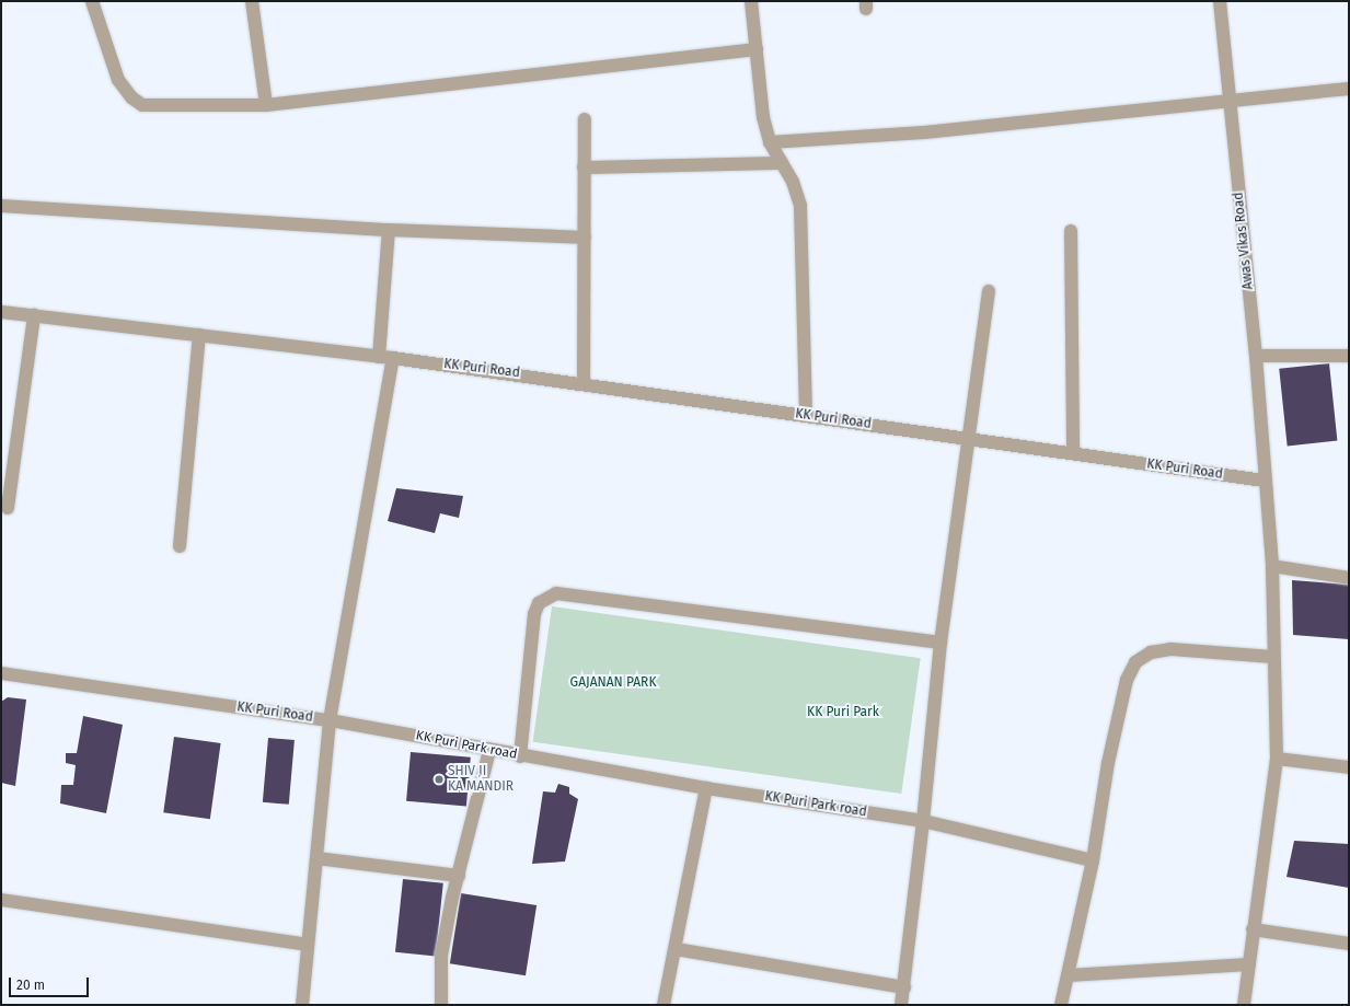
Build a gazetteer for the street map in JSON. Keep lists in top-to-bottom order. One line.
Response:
{"streets":{"street":["Awas Vikas Road","KK Puri Road","KK Puri Park road"]},"crossings":[["Awas Vikas Road","KK Puri Road"],["KK Puri Road","KK Puri Park road"]],"parks":["GAJANAN PARK","KK Puri Park"],"places":["SHIV JI KA MANDIR"],"scale_bar":"20 m"}
